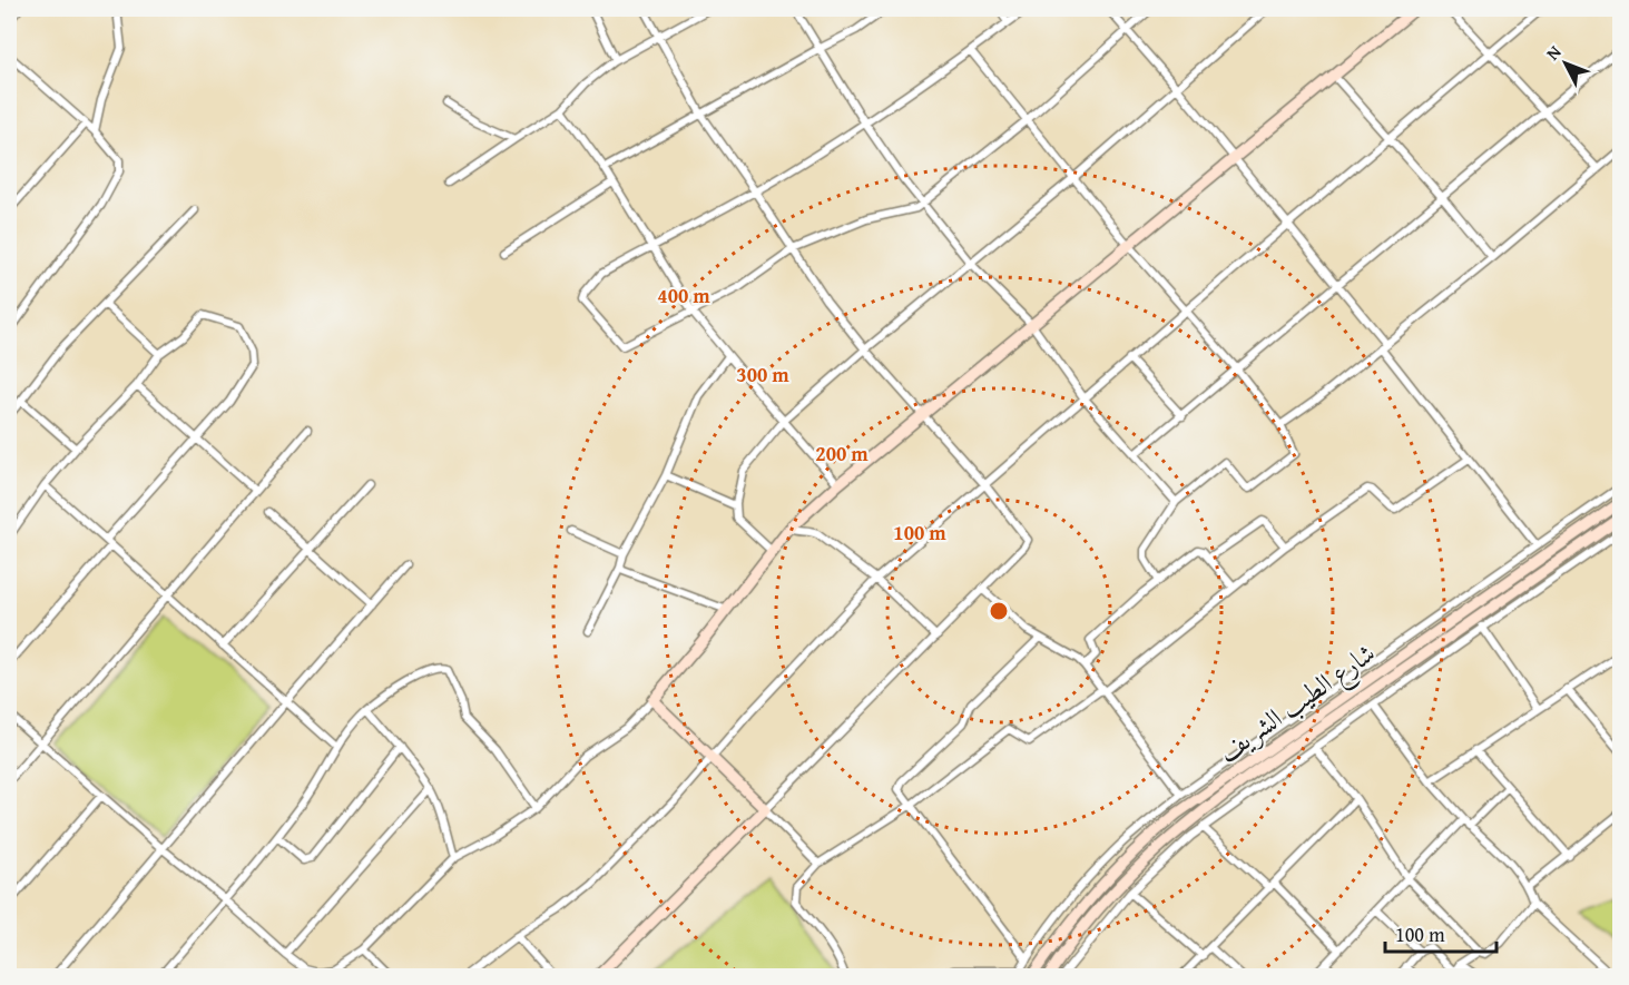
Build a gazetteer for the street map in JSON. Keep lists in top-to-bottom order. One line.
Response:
{"streets":{"main road":["شارع الطيب الشريف"]},"scale_bar":"100 m","north":"top left","rings":["400 m","300 m","200 m","100 m"]}
